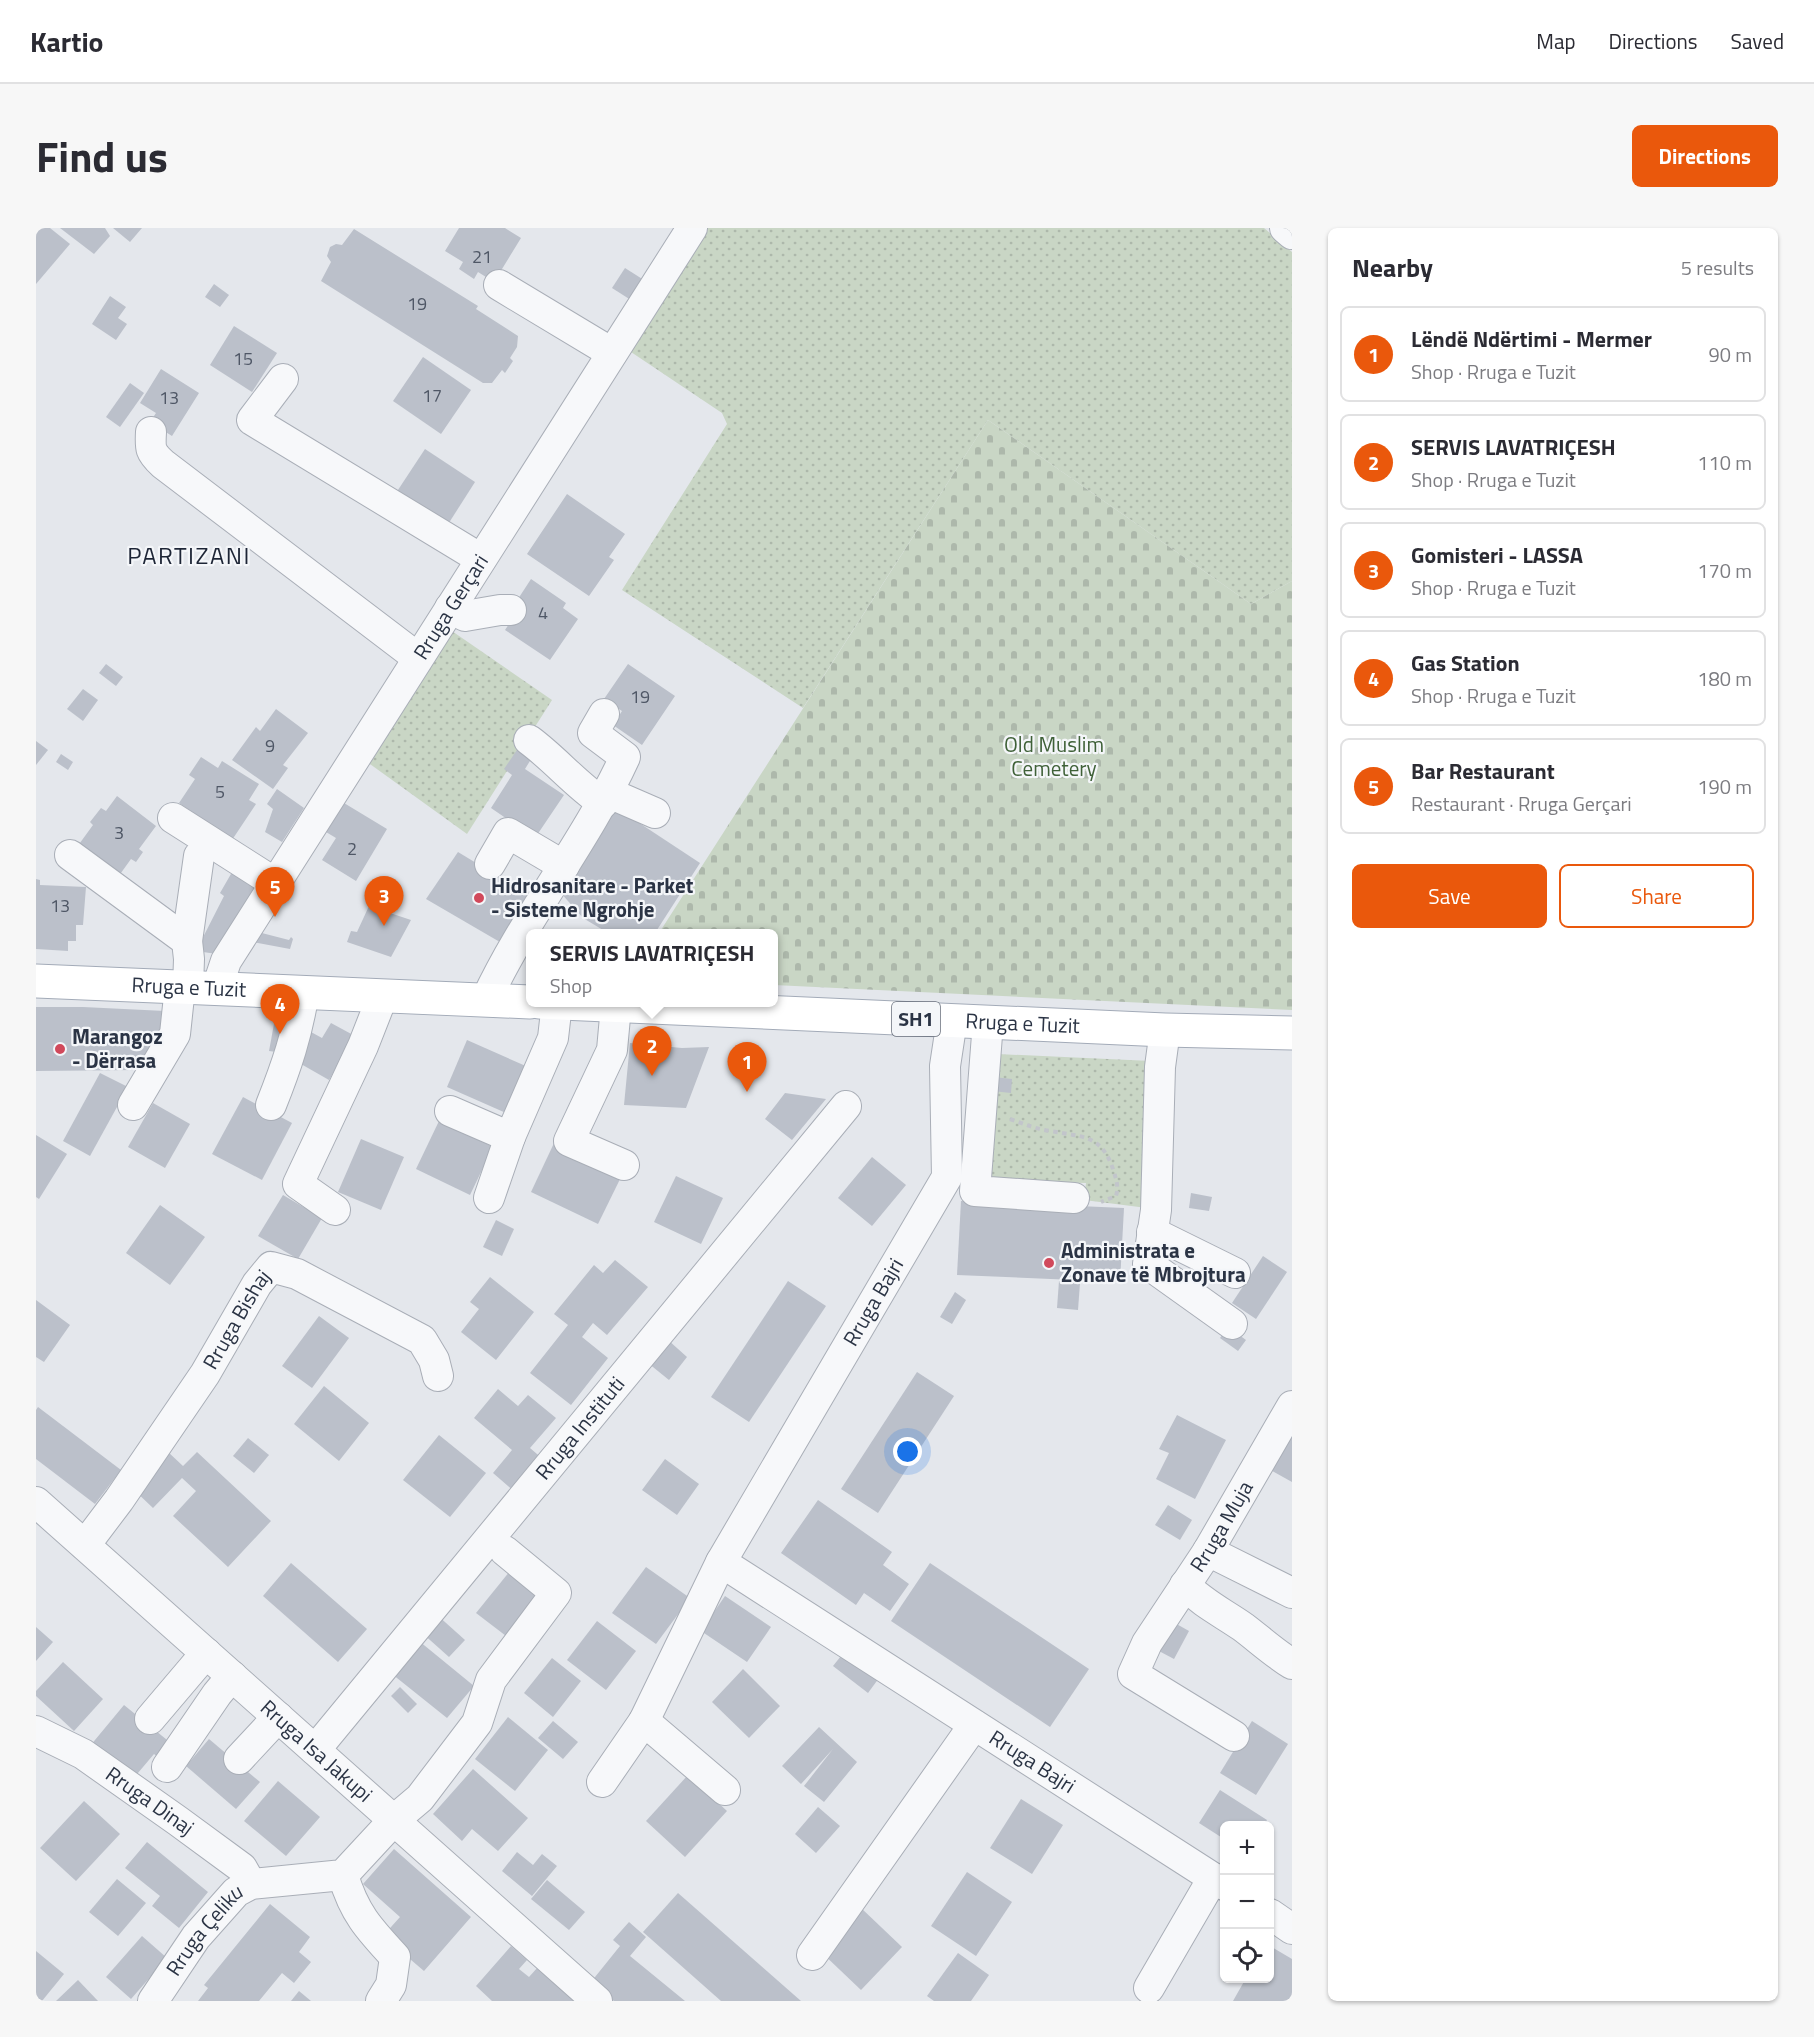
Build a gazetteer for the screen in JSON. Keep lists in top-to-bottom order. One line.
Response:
{"streets":{"main road":["Rruga e Tuzit","SH1"],"street":["Rruga Gerçari","Rruga Bajri","Rruga Bishaj","Rruga Instituti","Rruga Muja","Rruga Isa Jakupi","Rruga Dinaj","Rruga Çeliku"]},"crossings":[["Rruga Gerçari","Rruga e Tuzit"],["Rruga e Tuzit","Rruga Bajri"],["Rruga Bishaj","Rruga Isa Jakupi"],["Rruga Instituti","Rruga Isa Jakupi"],["Rruga Dinaj","Rruga Çeliku"]],"districts":["PARTIZANI"],"parks":["Old Muslim Cemetery"],"places":["Hidrosanitare - Parket - Sisteme Ngrohje","Marangoz - Dërrasa","Administrata e Zonave të Mbrojtura"],"house_numbers":["21","19","15","17","13","4","19","9","5","3","2","13"],"page":{"header":"Kartio","nav":["Map","Directions","Saved"],"title":"Find us","buttons":["Directions",["Save","Share"]],"heading":["Nearby","5 results"],"list":[{"mark":"1","name":"Lëndë Ndërtimi - Mermer","note":"Shop · Rruga e Tuzit","value":"90 m"},{"mark":"2","name":"SERVIS LAVATRIÇESH","note":"Shop · Rruga e Tuzit","value":"110 m"},{"mark":"3","name":"Gomisteri - LASSA","note":"Shop · Rruga e Tuzit","value":"170 m"},{"mark":"4","name":"Gas Station","note":"Shop · Rruga e Tuzit","value":"180 m"},{"mark":"5","name":"Bar Restaurant","note":"Restaurant · Rruga Gerçari","value":"190 m"}],"pins":["5","3","4","2","1"],"popup":["SERVIS LAVATRIÇESH","Shop"],"map_buttons":["+","−"]}}
